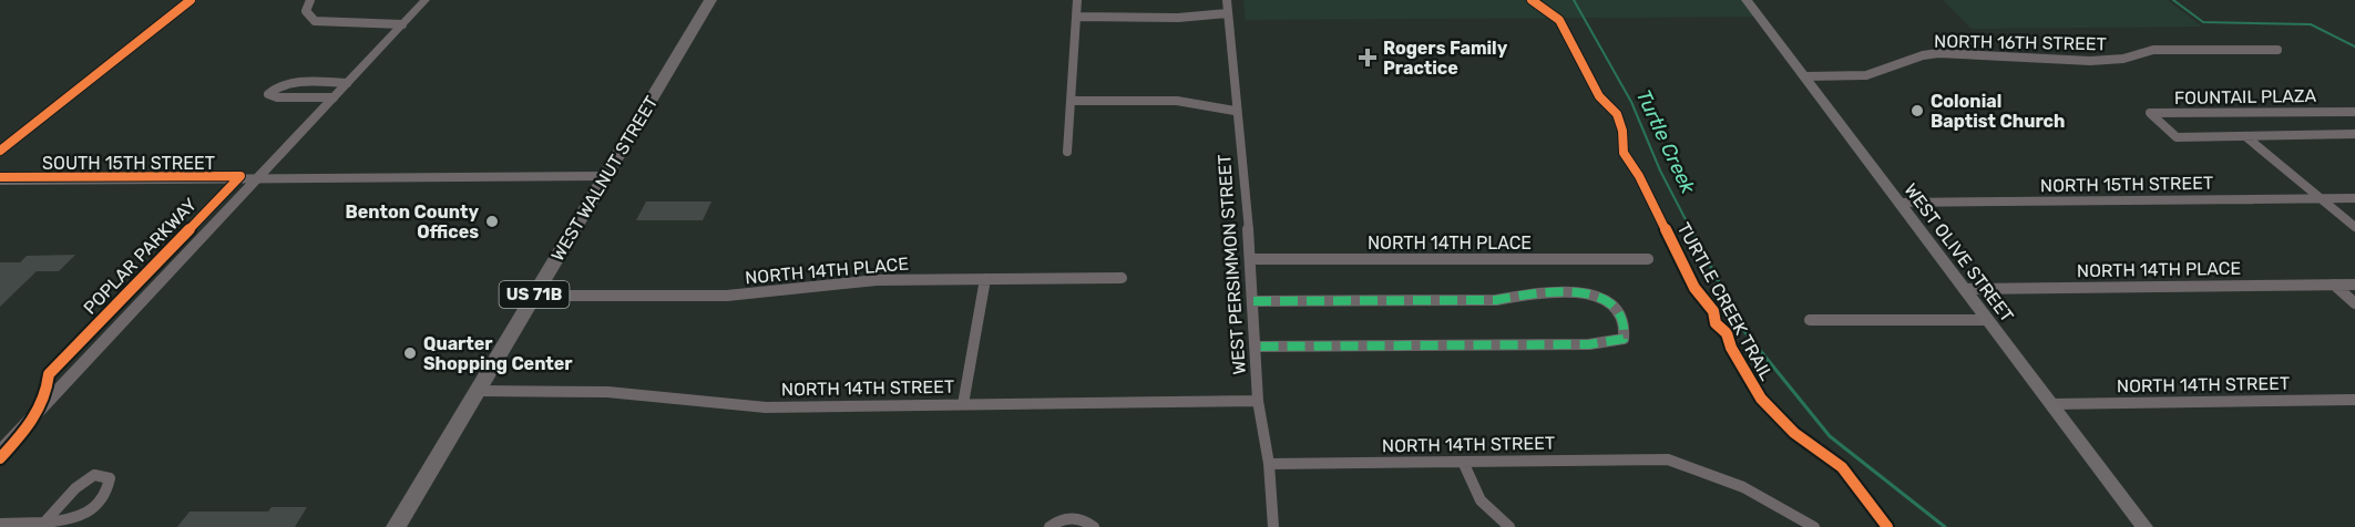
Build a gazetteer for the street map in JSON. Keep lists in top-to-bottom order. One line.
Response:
{"streets":{"main road":["WEST WALNUT STREET","WEST OLIVE STREET","US 71B"],"street":["NORTH 16TH STREET","FOUNTAIL PLAZA","SOUTH 15TH STREET","NORTH 15TH STREET","NORTH 14TH PLACE","WEST PERSIMMON STREET","NORTH 14TH STREET"],"cycle path":["POPLAR PARKWAY","TURTLE CREEK TRAIL"]},"crossings":[["NORTH 16TH STREET","WEST OLIVE STREET"],["SOUTH 15TH STREET","WEST WALNUT STREET"],["WEST WALNUT STREET","NORTH 14TH PLACE"],["WEST WALNUT STREET","NORTH 14TH STREET"],["NORTH 15TH STREET","WEST OLIVE STREET"],["NORTH 14TH PLACE","WEST OLIVE STREET"],["NORTH 14TH PLACE","WEST PERSIMMON STREET"],["WEST OLIVE STREET","NORTH 14TH STREET"],["WEST PERSIMMON STREET","NORTH 14TH STREET"]],"water":["Turtle Creek"],"places":{"health":["Rogers Family Practice"],"other":["Colonial Baptist Church","Benton County Offices","Quarter Shopping Center"]}}
